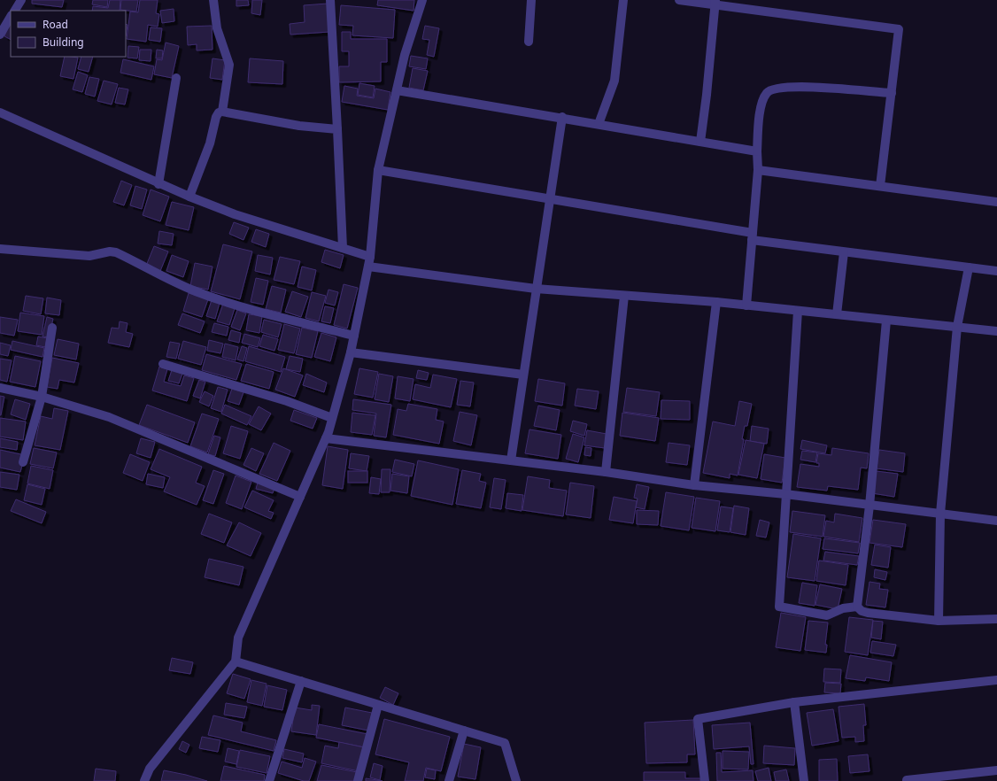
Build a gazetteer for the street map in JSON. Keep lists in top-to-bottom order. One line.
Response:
{"legend":["Road","Building"]}
